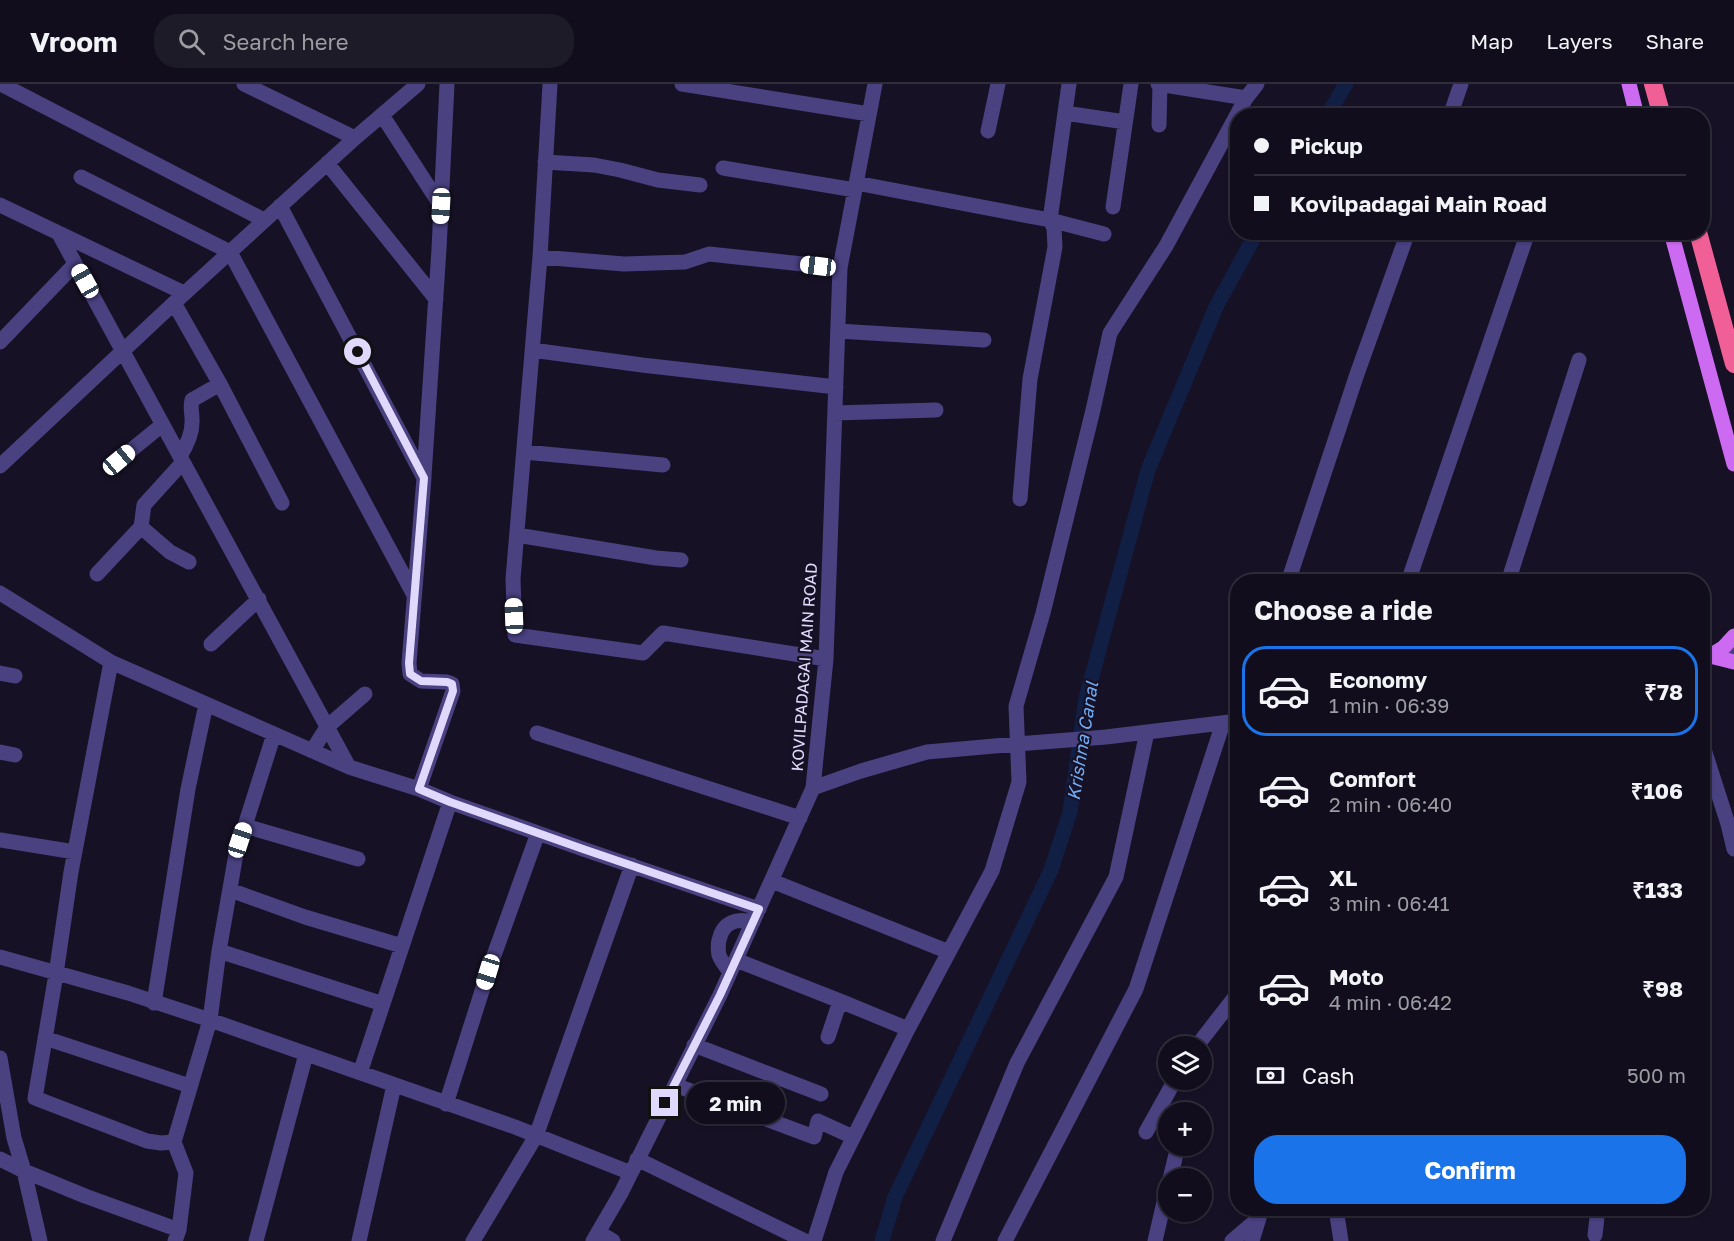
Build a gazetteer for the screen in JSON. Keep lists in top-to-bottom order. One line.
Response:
{"streets":{"street":["KOVILPADAGAI MAIN ROAD"]},"water":["Krishna Canal"],"page":{"header":"Vroom","search":"Search here","nav":["Map","Layers","Share"],"banner":["Pickup","Kovilpadagai Main Road"],"heading":"Choose a ride","list":[{"name":"Economy","note":"1 min · 06:39","value":"₹78"},{"name":"Comfort","note":"2 min · 06:40","value":"₹106"},{"name":"XL","note":"3 min · 06:41","value":"₹133"},{"name":"Moto","note":"4 min · 06:42","value":"₹98"}],"map_buttons":["+","−"],"pay":["Cash","500 m"],"bubble":"2 min","buttons":"Confirm"}}
